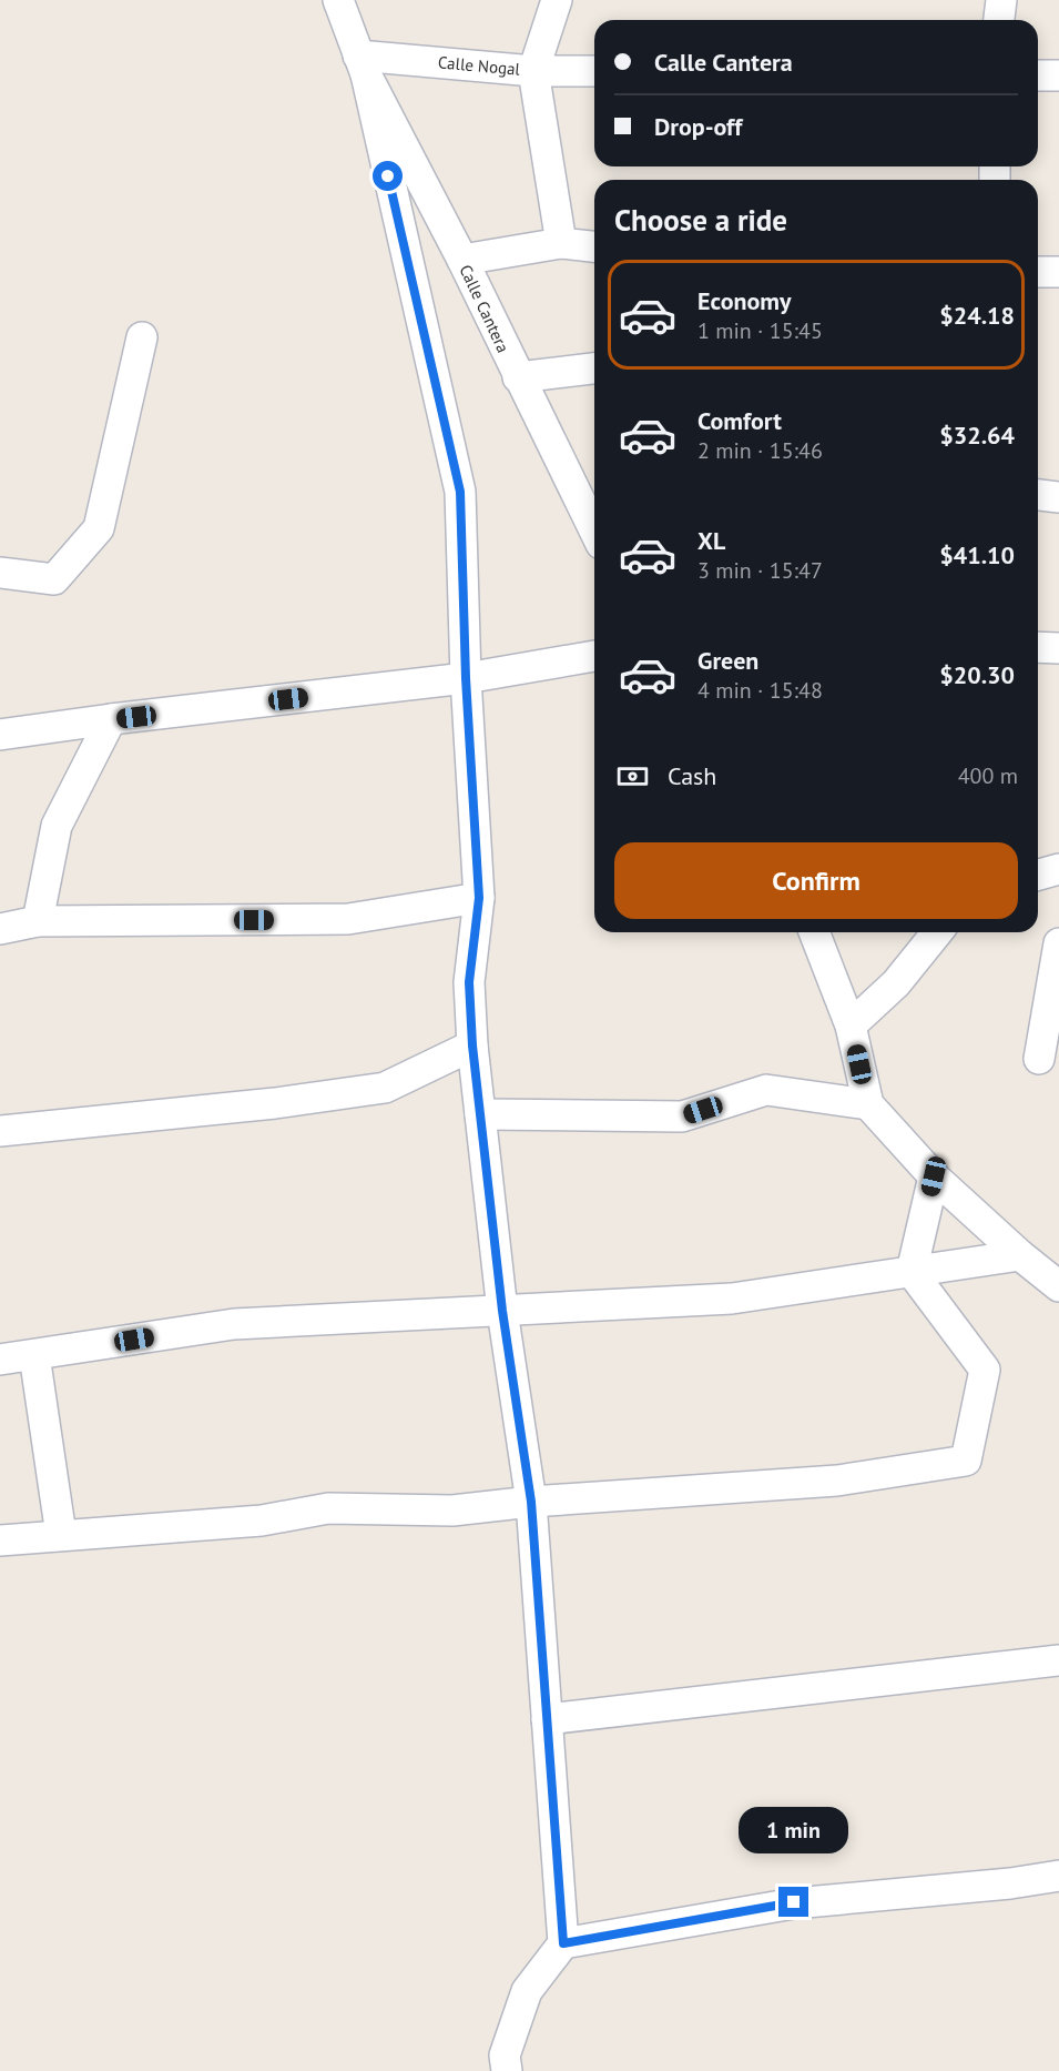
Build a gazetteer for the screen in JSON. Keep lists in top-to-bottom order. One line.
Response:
{"streets":{"street":["Calle Nogal","Calle Cantera"]},"crossings":[["Calle Nogal","Calle Cantera"]],"page":{"banner":["Calle Cantera","Drop-off"],"heading":"Choose a ride","list":[{"name":"Economy","note":"1 min · 15:45","value":"$24.18"},{"name":"Comfort","note":"2 min · 15:46","value":"$32.64"},{"name":"XL","note":"3 min · 15:47","value":"$41.10"},{"name":"Green","note":"4 min · 15:48","value":"$20.30"}],"pay":["Cash","400 m"],"buttons":"Confirm","bubble":"1 min"}}
